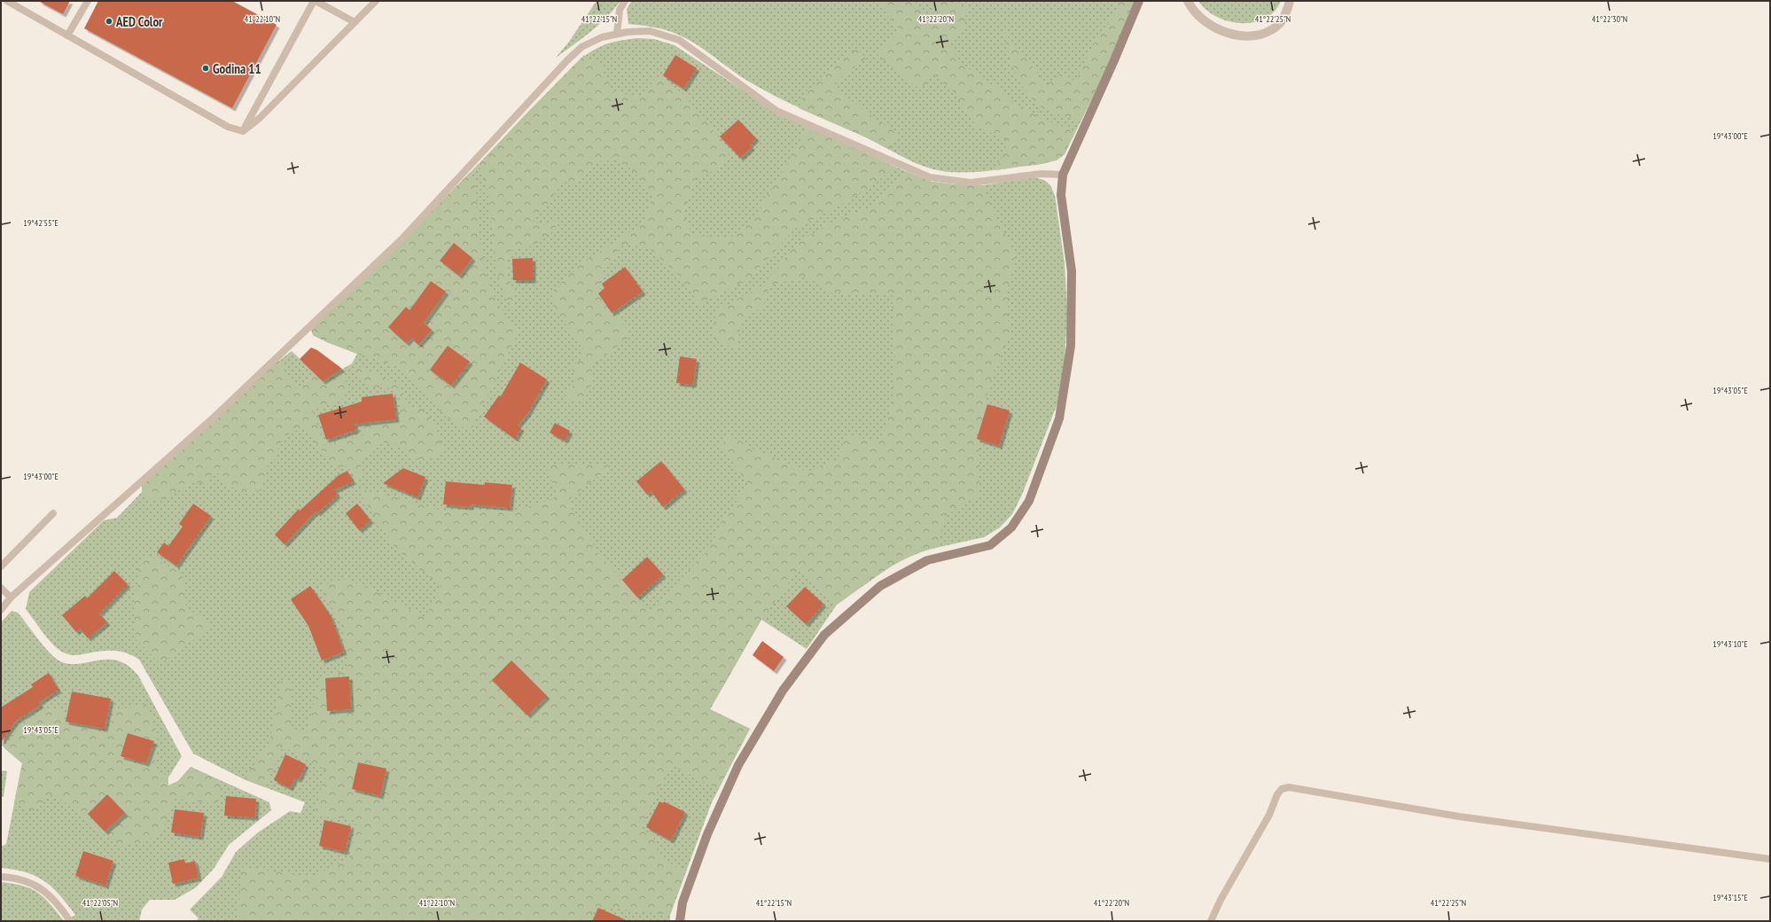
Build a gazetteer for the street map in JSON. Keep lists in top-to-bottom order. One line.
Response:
{"places":["AED Color","Godina 11"],"coordinates":["41°22'10\"N","41°22'15\"N","41°22'20\"N","41°22'25\"N","41°22'30\"N","19°43'00\"E","19°42'55\"E","19°43'05\"E","19°43'10\"E","19°43'15\"E","41°22'05\"N"]}
